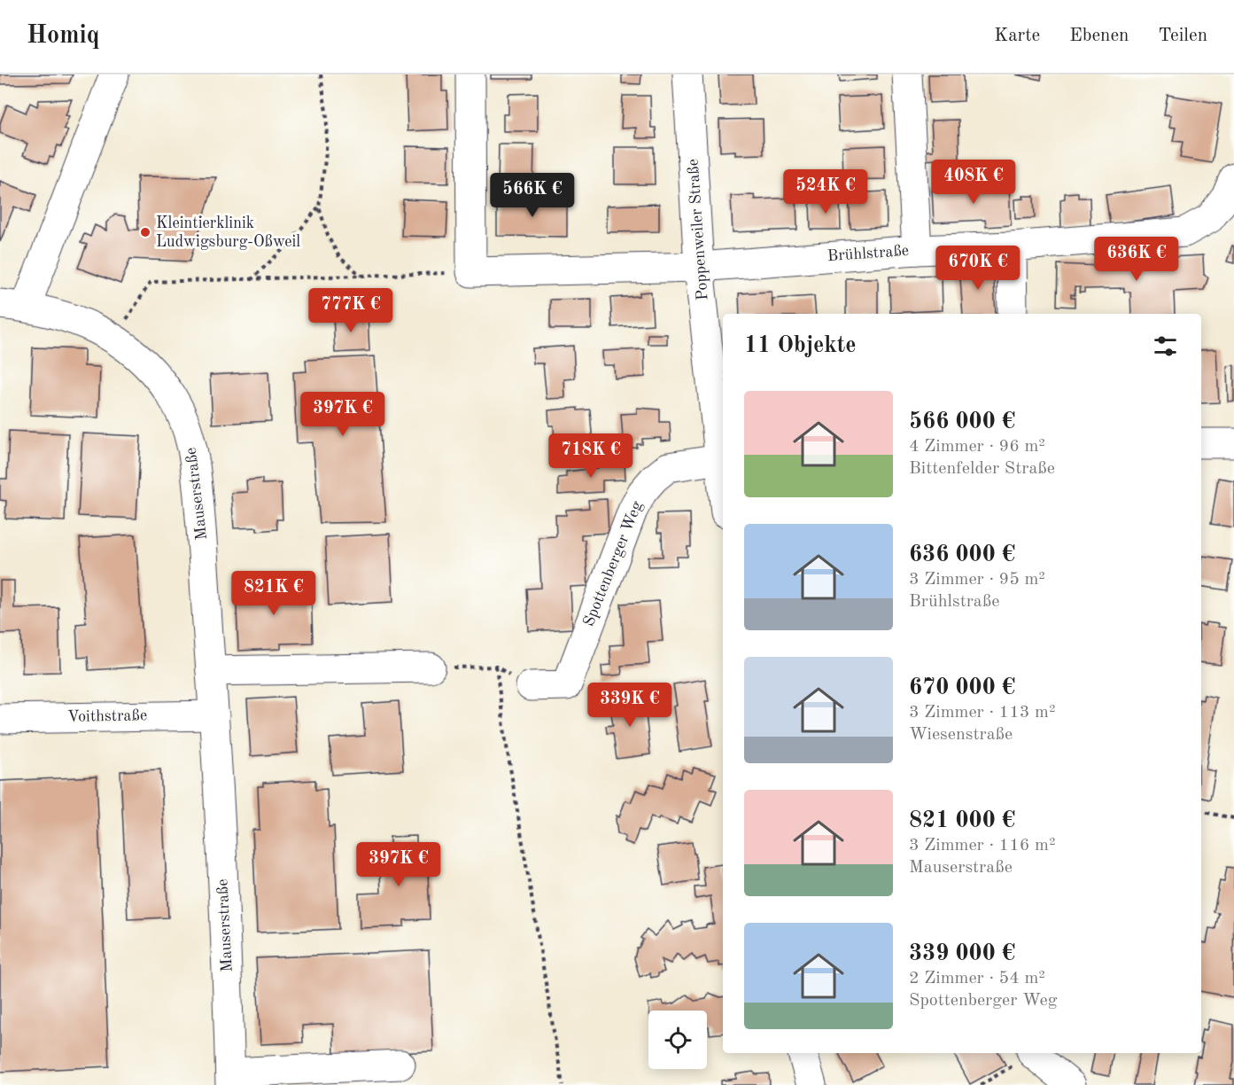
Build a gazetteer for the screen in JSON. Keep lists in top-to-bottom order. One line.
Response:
{"streets":{"street":["Poppenweiler Straße","Brühlstraße","Mauserstraße","Spottenberger Weg","Voithstraße"]},"crossings":[["Poppenweiler Straße","Brühlstraße"],["Poppenweiler Straße","Spottenberger Weg"],["Mauserstraße","Voithstraße"]],"places":["Kleintierklinik Ludwigsburg-Oßweil"],"page":{"header":"Homiq","nav":["Karte","Ebenen","Teilen"],"price":["408K €","524K €","566K €","636K €","670K €","777K €","397K €","718K €","821K €","339K €","397K €"],"heading":"11 Objekte","list":[{"name":"566 000 €","note":"4 Zimmer · 96 m² · Bittenfelder Straße"},{"name":"636 000 €","note":"3 Zimmer · 95 m² · Brühlstraße"},{"name":"670 000 €","note":"3 Zimmer · 113 m² · Wiesenstraße"},{"name":"821 000 €","note":"3 Zimmer · 116 m² · Mauserstraße"},{"name":"339 000 €","note":"2 Zimmer · 54 m² · Spottenberger Weg"}]}}
